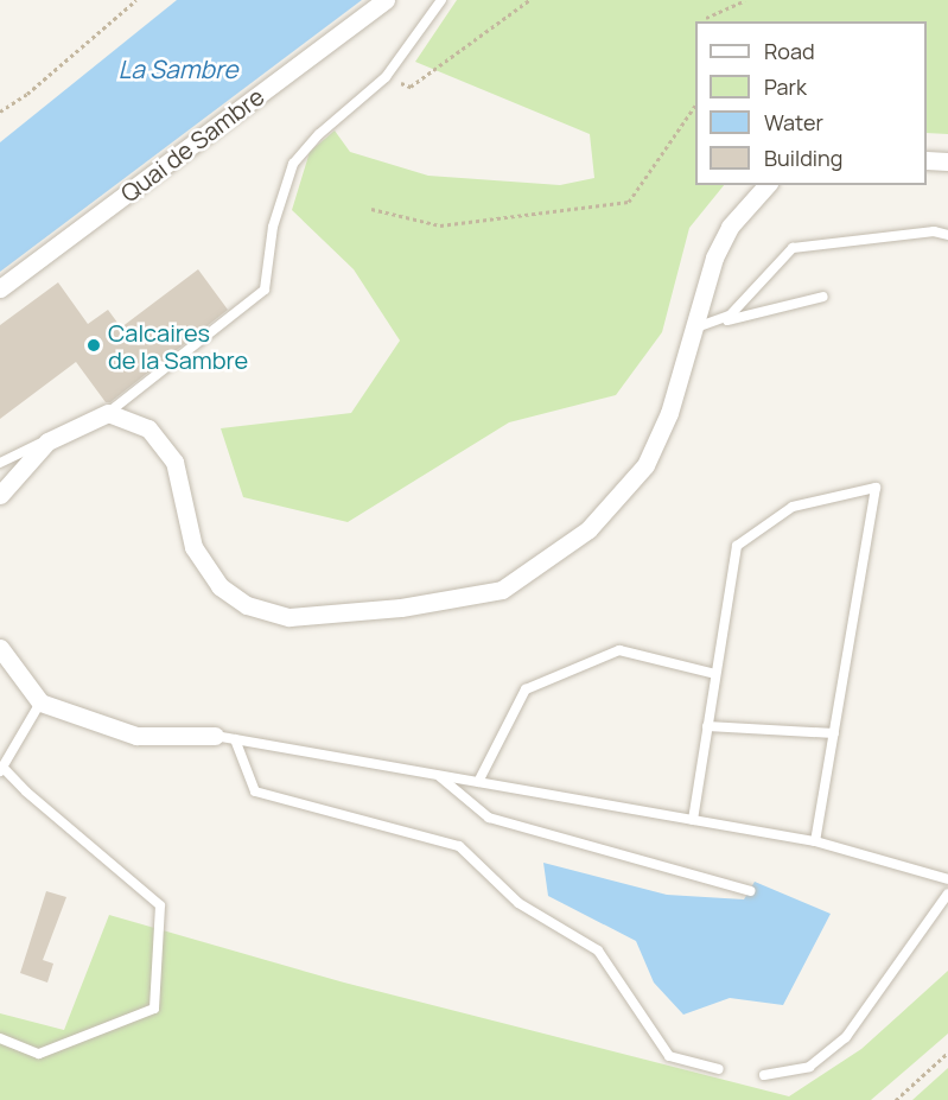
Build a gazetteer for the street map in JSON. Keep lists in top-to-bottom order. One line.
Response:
{"streets":{"street":["Quai de Sambre"]},"water":["La Sambre"],"places":["Calcaires de la Sambre"],"legend":["Road","Park","Water","Building"]}
